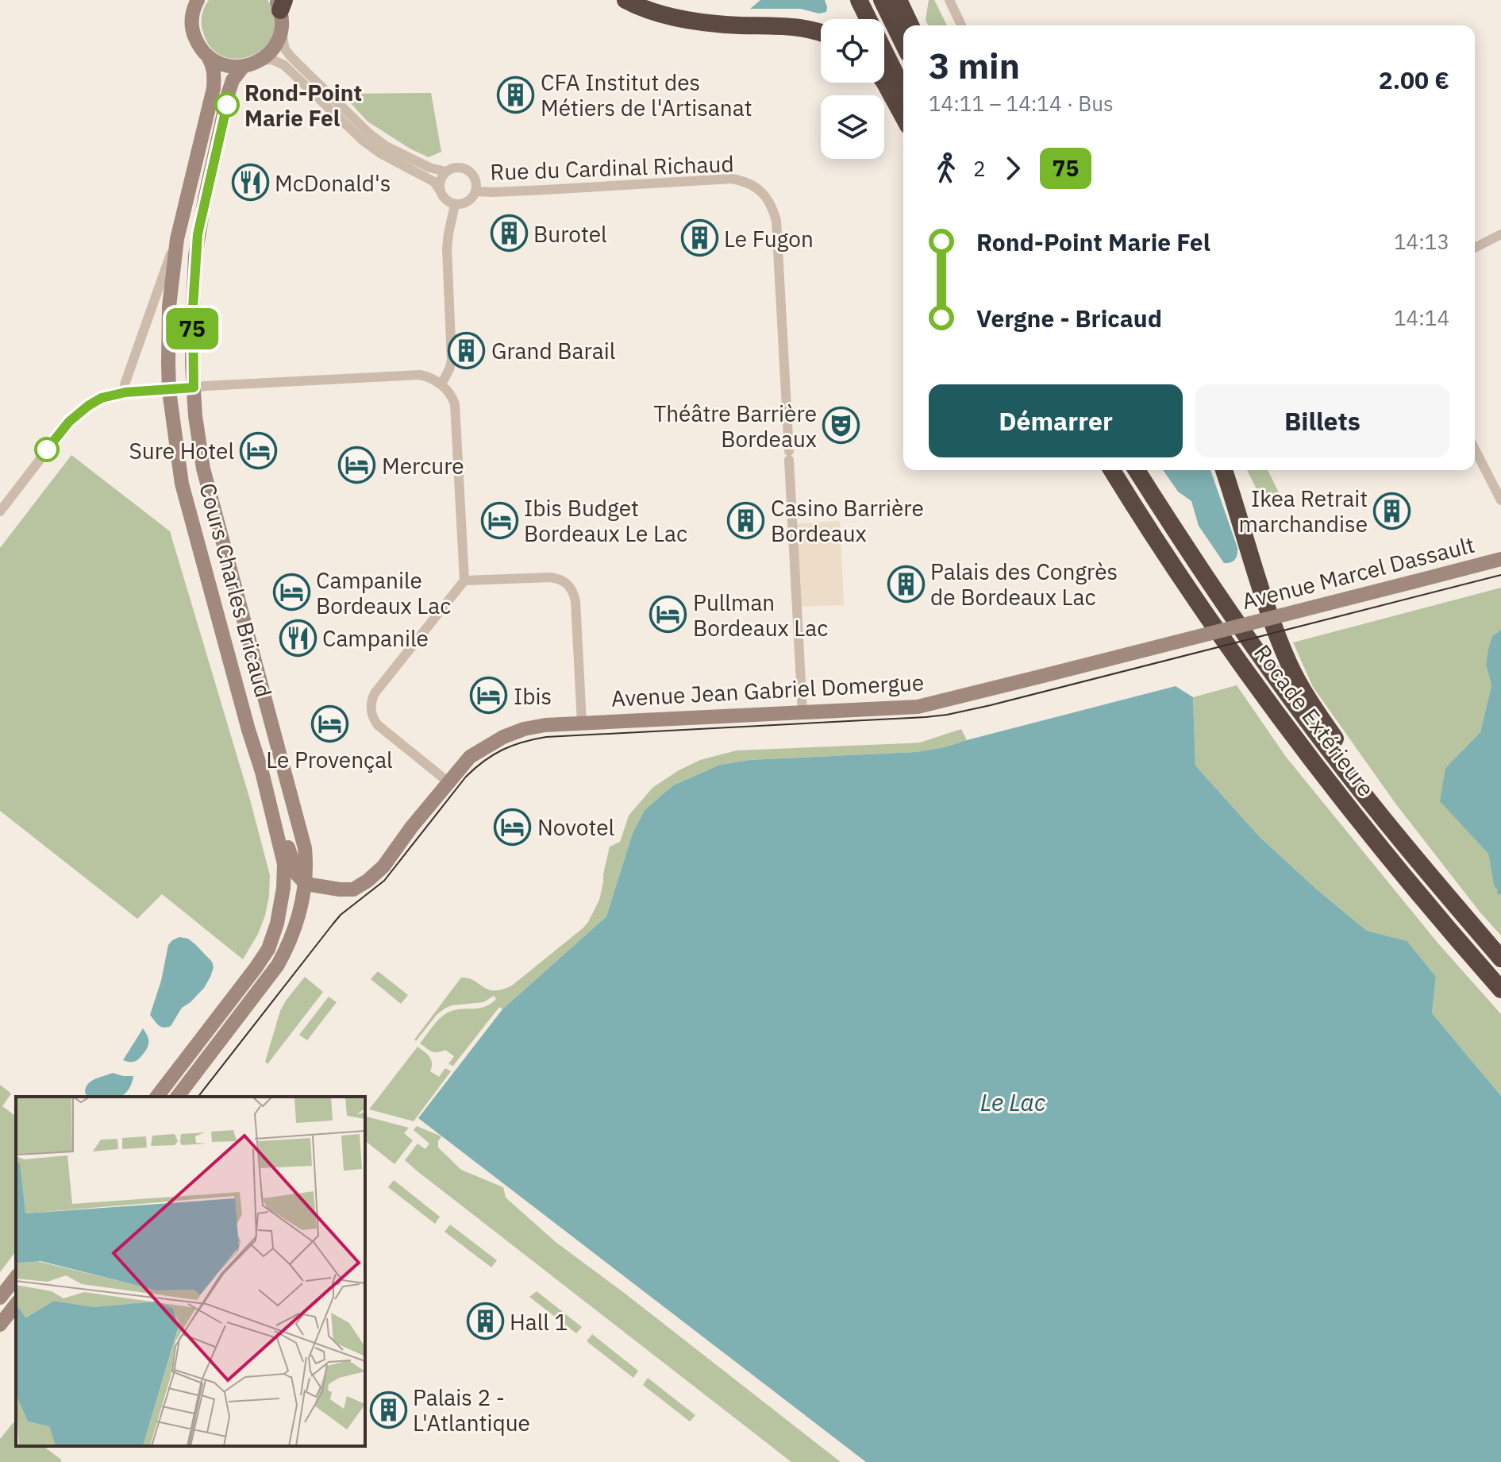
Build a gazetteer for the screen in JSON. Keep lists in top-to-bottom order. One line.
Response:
{"streets":{"highway":["Rocade Extérieure"],"main road":["Avenue Marcel Dassault","Cours Charles Bricaud","Avenue Jean Gabriel Domergue"],"street":["Rue du Cardinal Richaud"]},"crossings":[["Rue du Cardinal Richaud","Avenue Jean Gabriel Domergue"],["Avenue Marcel Dassault","Avenue Jean Gabriel Domergue"],["Cours Charles Bricaud","Avenue Jean Gabriel Domergue"]],"water":["Le Lac"],"places":{"building":["CFA Institut des Métiers de l'Artisanat","Burotel","Le Fugon","Grand Barail","Ikea Retrait marchandise","Casino Barrière Bordeaux","Palais des Congrès de Bordeaux Lac","Hall 1","Palais 2 - L'Atlantique"],"other":["Rond-Point Marie Fel"],"restaurant":["McDonald's","Campanile"],"theatre":["Théâtre Barrière Bordeaux"],"hotel":["Sure Hotel","Mercure","Ibis Budget Bordeaux Le Lac","Campanile Bordeaux Lac","Pullman Bordeaux Lac","Ibis","Le Provençal","Novotel"]},"lines":["bus line 75"],"page":{"on_map":"75","heading":["3 min","14:11 – 14:14 · Bus","2.00 €"],"legs":["2","75"],"list":[{"name":"Rond-Point Marie Fel","value":"14:13"},{"name":"Vergne - Bricaud","value":"14:14"}],"buttons":["Démarrer","Billets"]}}
